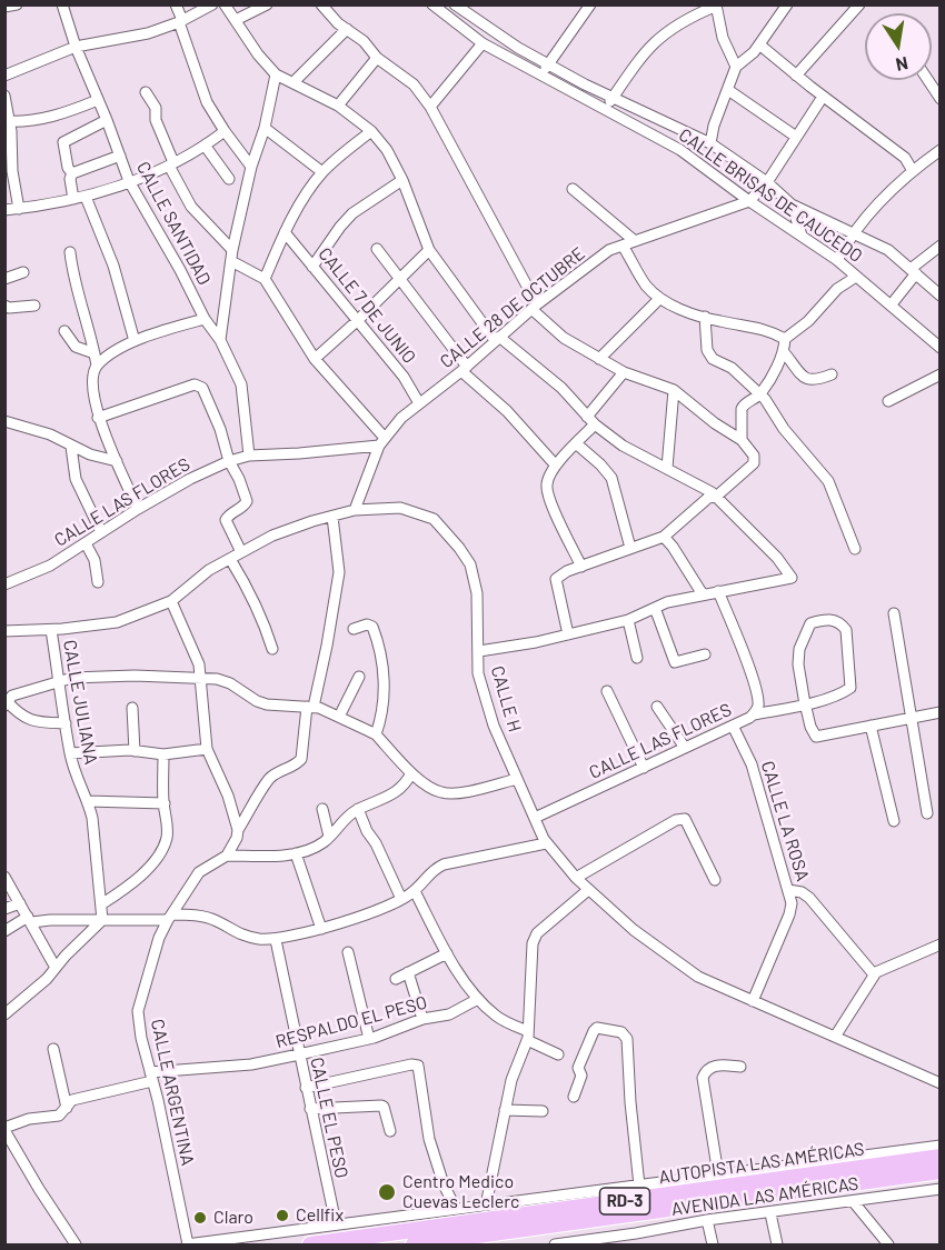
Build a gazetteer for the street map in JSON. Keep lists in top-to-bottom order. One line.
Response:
{"streets":{"highway":["AUTOPISTA LAS AMÉRICAS","RD-3"],"street":["CALLE BRISAS DE CAUCEDO","CALLE SANTIDAD","CALLE 7 DE JUNIO","CALLE 28 DE OCTUBRE","CALLE LAS FLORES","CALLE H","CALLE JULIANA","CALLE LA ROSA","RESPALDO EL PESO","CALLE ARGENTINA","CALLE EL PESO","AVENIDA LAS AMÉRICAS"]},"crossings":[["CALLE BRISAS DE CAUCEDO","CALLE 28 DE OCTUBRE"],["CALLE SANTIDAD","CALLE LAS FLORES"],["CALLE 7 DE JUNIO","CALLE 28 DE OCTUBRE"],["CALLE 28 DE OCTUBRE","CALLE LAS FLORES"],["CALLE 28 DE OCTUBRE","CALLE H"],["CALLE LAS FLORES","CALLE H"],["CALLE LAS FLORES","CALLE LA ROSA"],["CALLE H","CALLE JULIANA"],["CALLE H","CALLE LA ROSA"],["RESPALDO EL PESO","CALLE ARGENTINA"],["RESPALDO EL PESO","CALLE EL PESO"],["CALLE ARGENTINA","AVENIDA LAS AMÉRICAS"],["CALLE EL PESO","AVENIDA LAS AMÉRICAS"]],"places":["Centro Medico Cuevas Leclerc","Cellfix","Claro"],"north":"bottom"}
